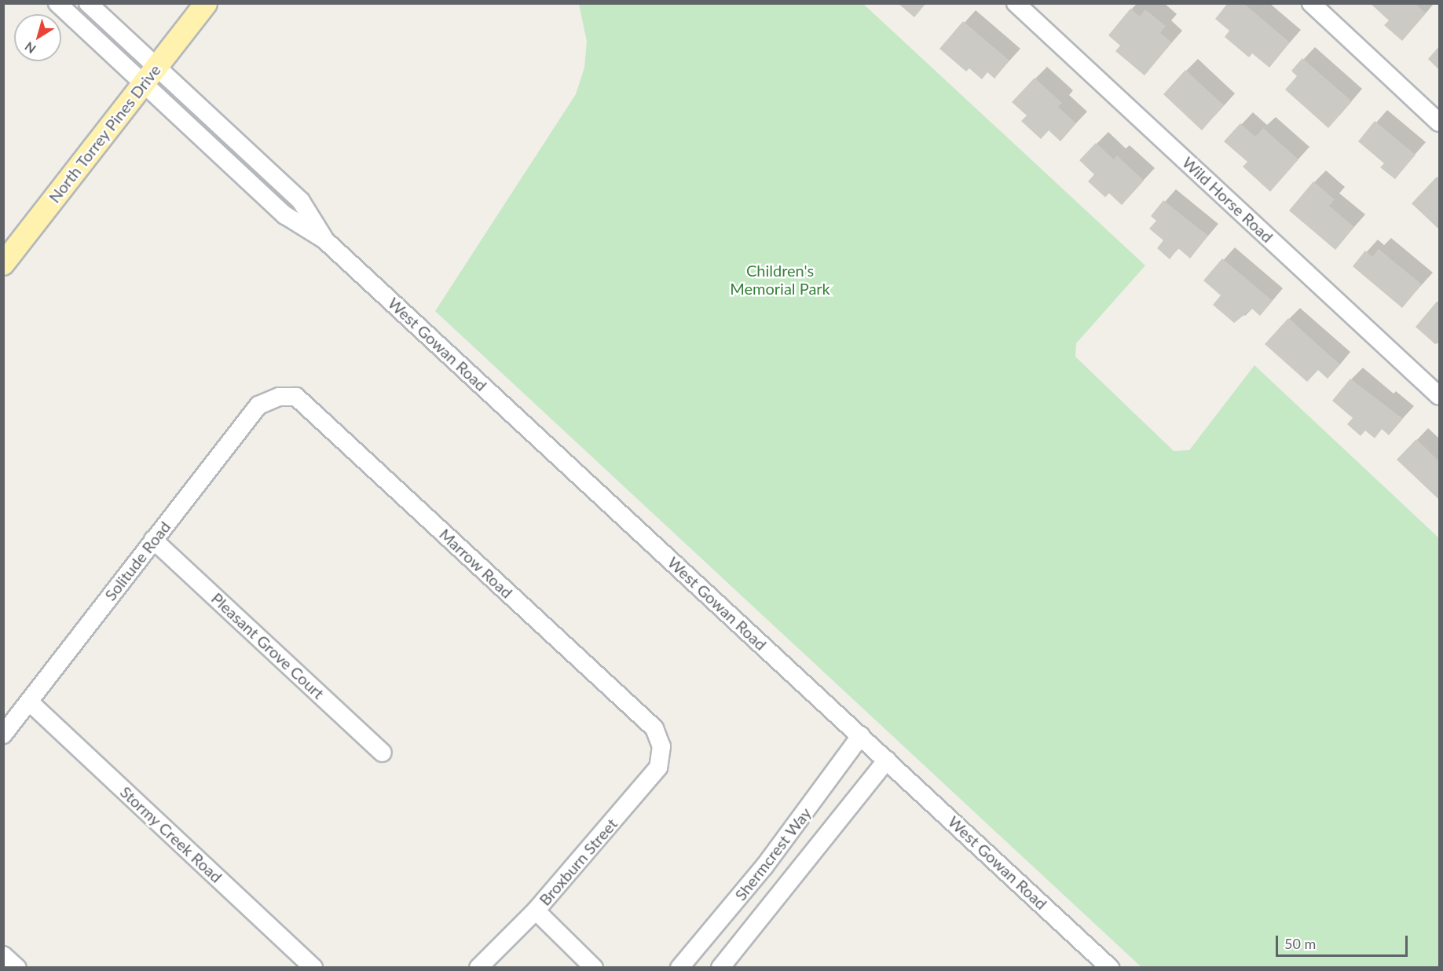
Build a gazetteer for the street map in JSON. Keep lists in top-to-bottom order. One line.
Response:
{"streets":{"main road":["North Torrey Pines Drive"],"street":["Wild Horse Road","West Gowan Road","Solitude Road","Marrow Road","Pleasant Grove Court","Stormy Creek Road","Shermcrest Way","Broxburn Street"]},"crossings":[["North Torrey Pines Drive","West Gowan Road"],["West Gowan Road","Shermcrest Way"],["Solitude Road","Marrow Road"],["Solitude Road","Pleasant Grove Court"],["Solitude Road","Stormy Creek Road"],["Marrow Road","Broxburn Street"]],"parks":["Children's Memorial Park"],"scale_bar":"50 m","north":"bottom left"}
